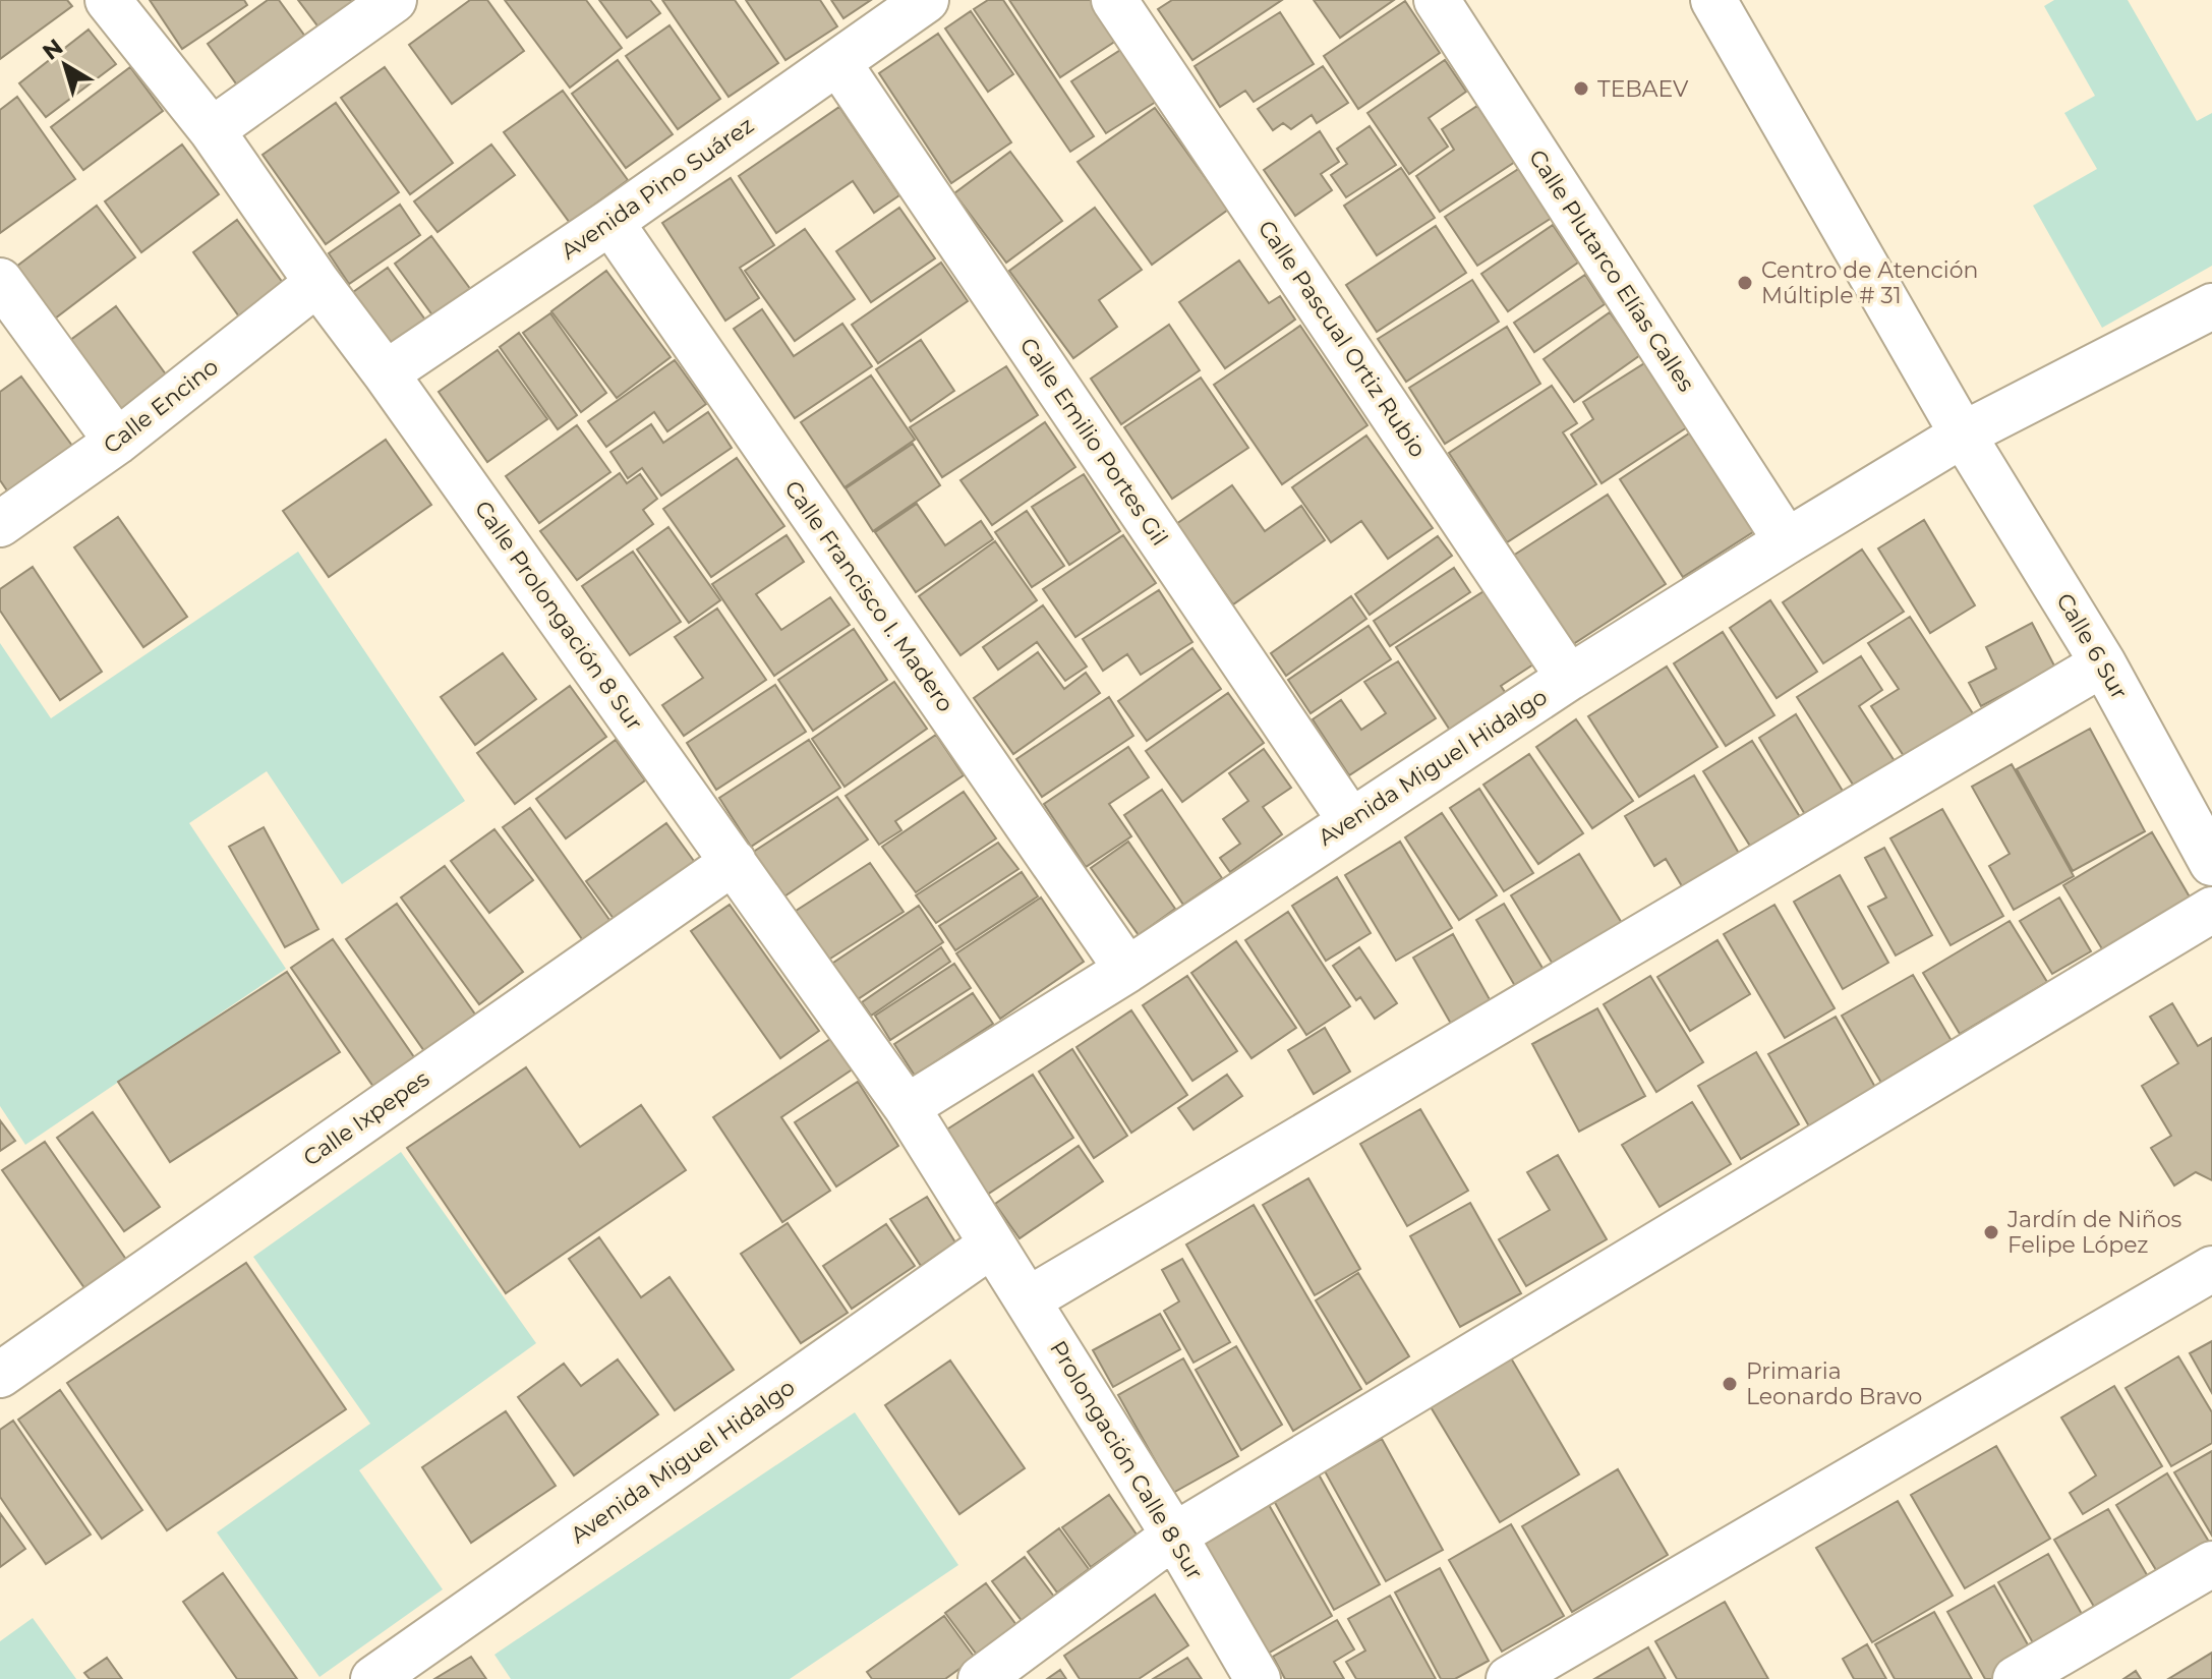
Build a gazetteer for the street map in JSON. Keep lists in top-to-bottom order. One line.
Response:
{"streets":{"street":["Avenida Pino Suárez","Calle Plutarco Elías Calles","Calle Pascual Ortiz Rubio","Calle Encino","Calle Emilio Portes Gil","Calle Francisco I. Madero","Calle Prolongación 8 Sur","Calle 6 Sur","Avenida Miguel Hidalgo","Calle Ixpepes","Prolongación Calle 8 Sur"]},"crossings":[["Avenida Pino Suárez","Calle Emilio Portes Gil"],["Avenida Pino Suárez","Calle Francisco I. Madero"],["Avenida Pino Suárez","Calle Prolongación 8 Sur"],["Calle Plutarco Elías Calles","Avenida Miguel Hidalgo"],["Calle Pascual Ortiz Rubio","Avenida Miguel Hidalgo"],["Calle Encino","Calle Prolongación 8 Sur"],["Calle Emilio Portes Gil","Avenida Miguel Hidalgo"],["Calle Francisco I. Madero","Avenida Miguel Hidalgo"],["Calle Prolongación 8 Sur","Avenida Miguel Hidalgo"],["Calle Prolongación 8 Sur","Calle Ixpepes"],["Calle Prolongación 8 Sur","Prolongación Calle 8 Sur"],["Calle 6 Sur","Avenida Miguel Hidalgo"],["Avenida Miguel Hidalgo","Prolongación Calle 8 Sur"]],"places":["TEBAEV","Centro de Atención Múltiple # 31","Jardín de Niños Felipe López","Primaria Leonardo Bravo"],"north":"top left"}
